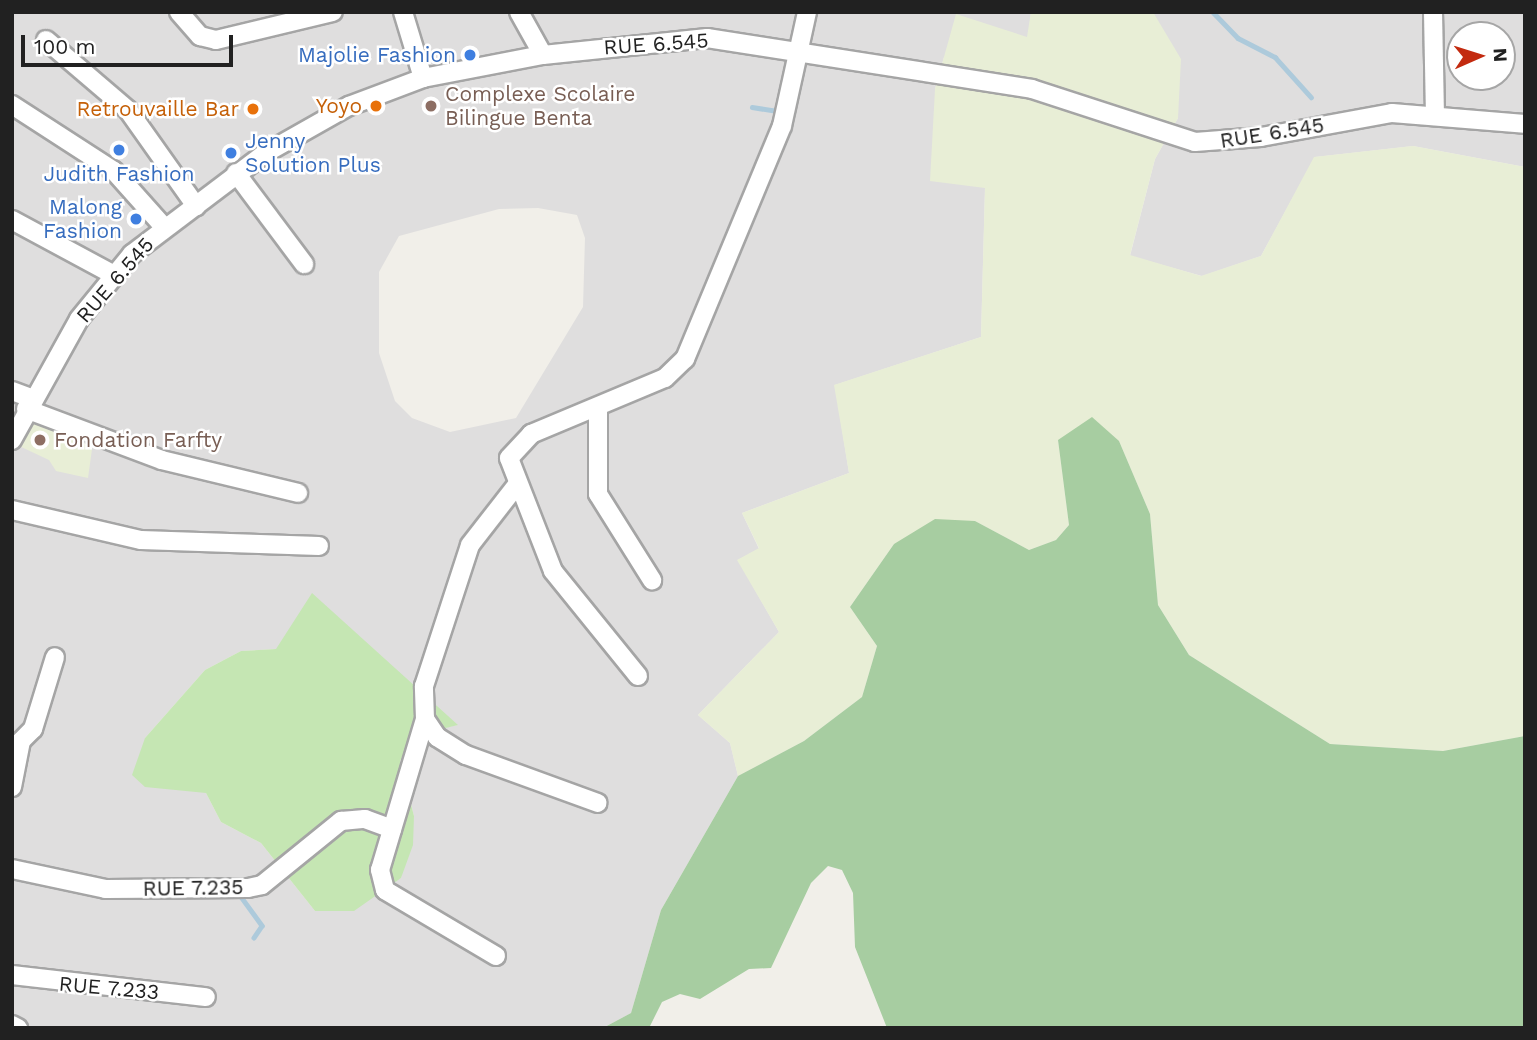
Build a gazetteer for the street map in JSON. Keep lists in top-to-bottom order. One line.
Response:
{"streets":{"street":["RUE 6.545","RUE 7.235","RUE 7.233"]},"places":["Majolie Fashion","Yoyo","Complexe Scolaire Bilingue Benta","Retrouvaille Bar","Judith Fashion","Jenny Solution Plus","Malong Fashion","Fondation Farfty"],"scale_bar":"100 m","north":"right"}
